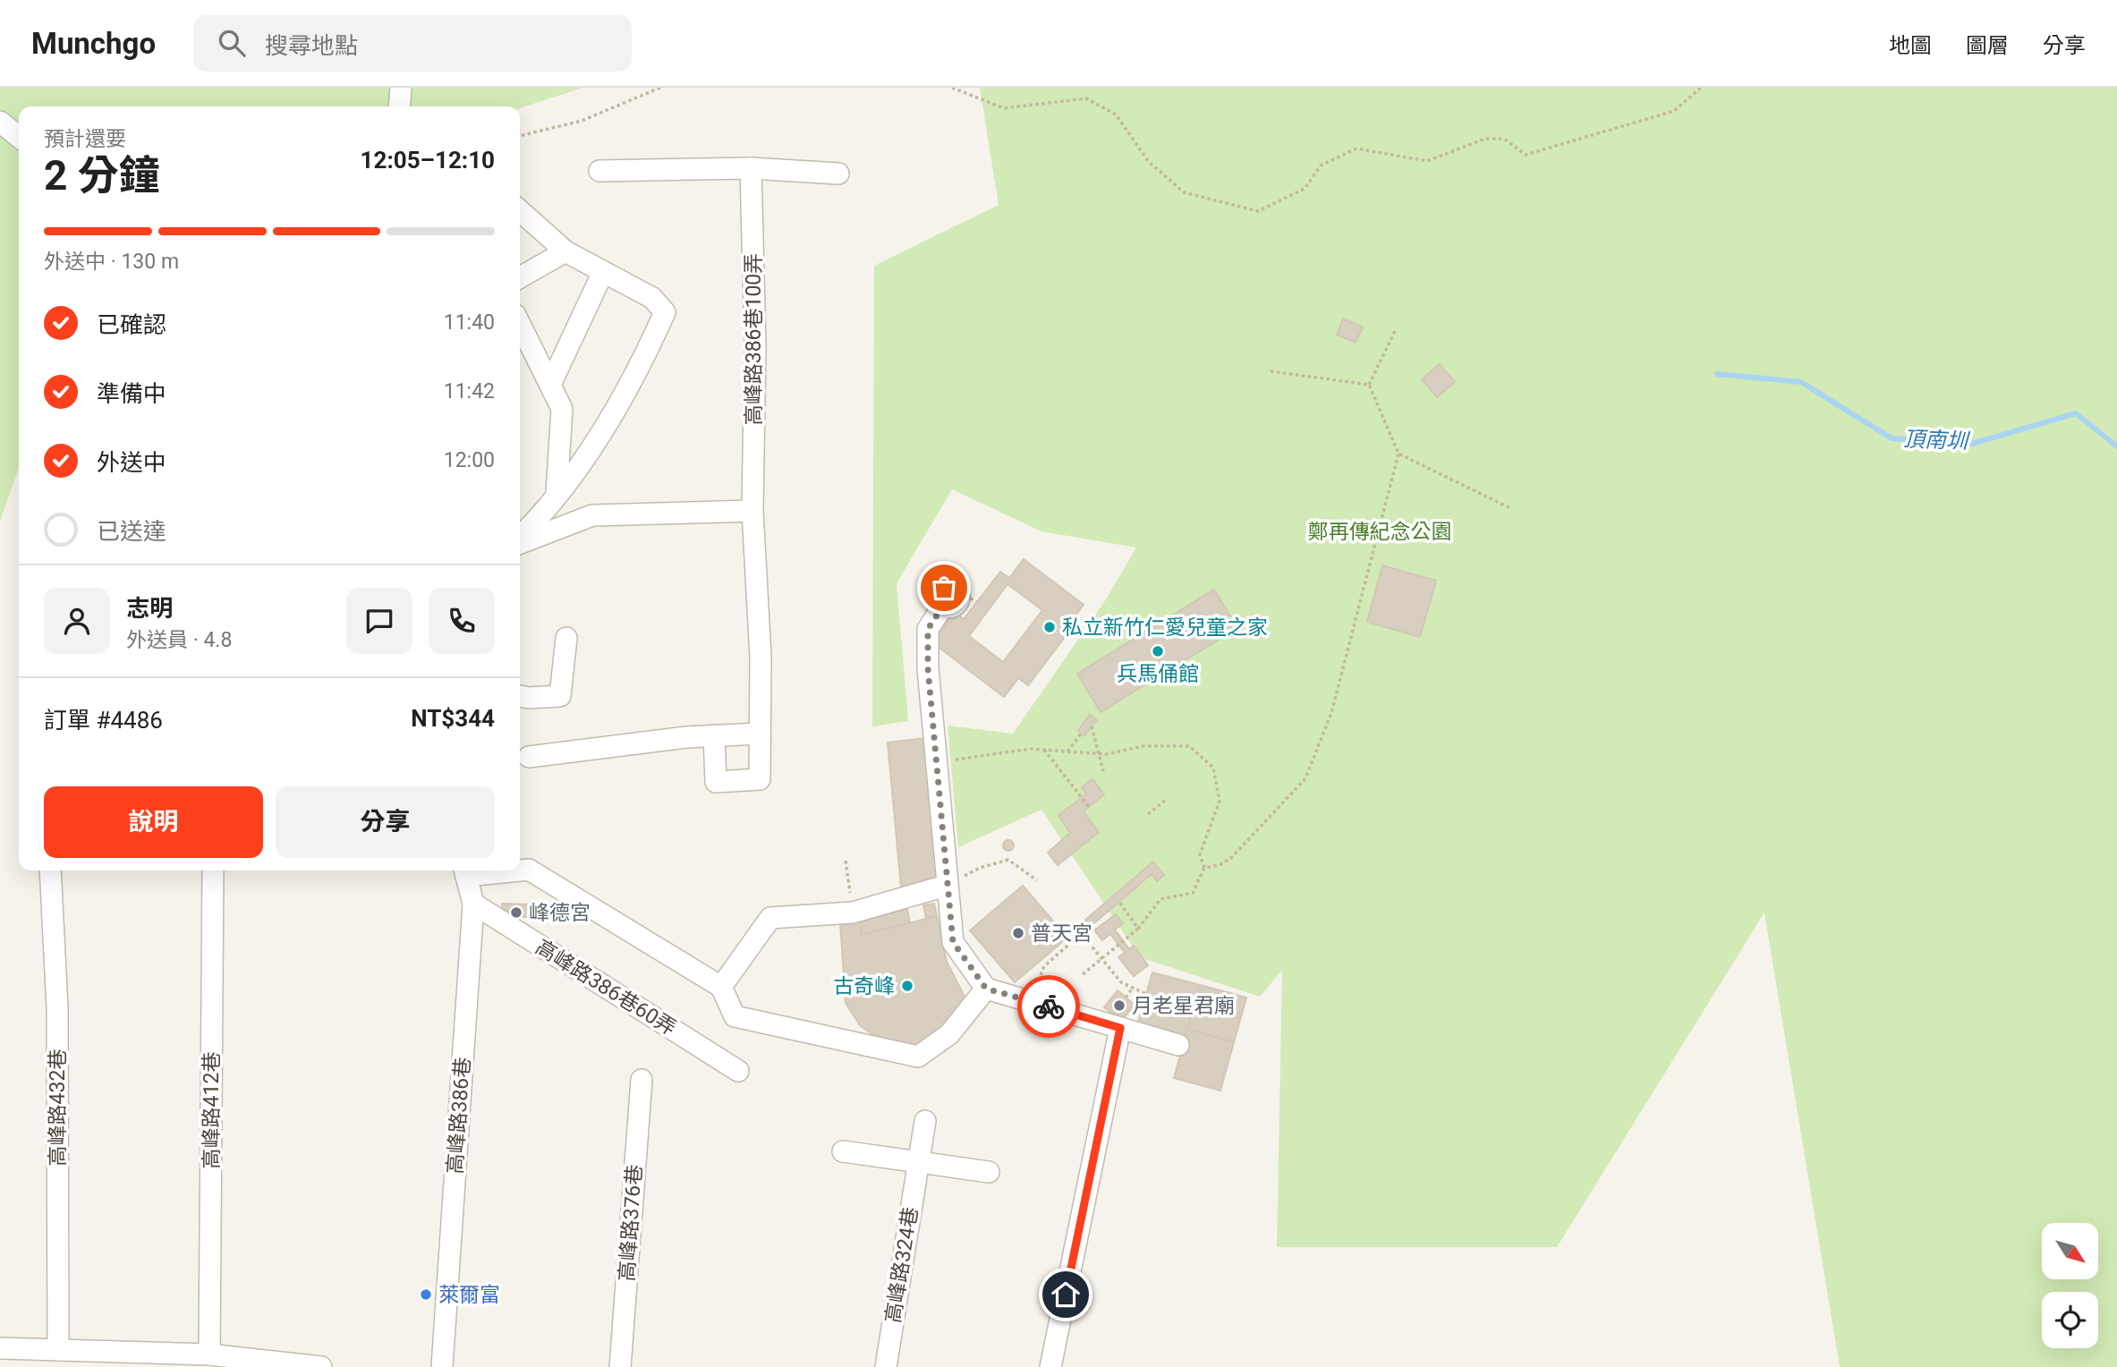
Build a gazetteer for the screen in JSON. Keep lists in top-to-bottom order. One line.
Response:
{"streets":{"street":["高峰路386巷100弄","高峰路386巷60弄","高峰路432巷","高峰路412巷","高峰路386巷","高峰路376巷","高峰路324巷"]},"crossings":[["高峰路386巷60弄","高峰路386巷"]],"water":["頂南圳"],"parks":["鄭再傳紀念公園"],"places":["私立新竹仁愛兒童之家","兵馬俑館","峰德宮","普天宮","古奇峰","月老星君廟","萊爾富"],"north":"bottom right","page":{"header":"Munchgo","search":"搜尋地點","nav":["地圖","圖層","分享"],"heading":["2 分鐘","預計還要","12:05–12:10"],"panel":["志明","外送員 · 4.8","訂單 #4486","NT$344"],"bar":"外送中 · 130 m","list":[["已確認","11:40"],["準備中","11:42"],["外送中","12:00"],"已送達"],"buttons":["說明","分享"]}}
